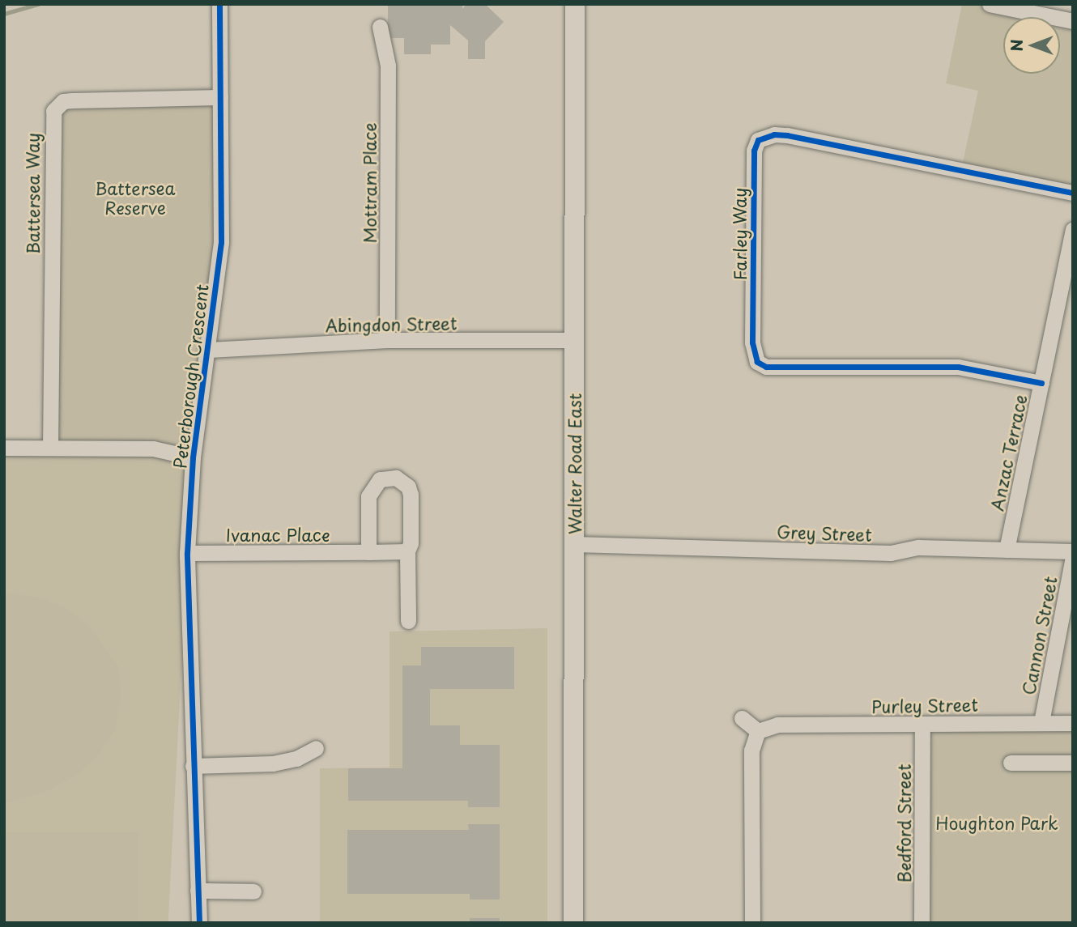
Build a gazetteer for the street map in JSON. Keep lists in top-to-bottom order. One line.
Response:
{"streets":{"main road":["Walter Road East"],"street":["Mottram Place","Battersea Way","Farley Way","Abingdon Street","Peterborough Crescent","Anzac Terrace","Grey Street","Ivanac Place","Cannon Street","Purley Street","Bedford Street"]},"crossings":[["Mottram Place","Abingdon Street"],["Battersea Way","Peterborough Crescent"],["Farley Way","Anzac Terrace"],["Abingdon Street","Peterborough Crescent"],["Abingdon Street","Walter Road East"],["Peterborough Crescent","Ivanac Place"],["Anzac Terrace","Grey Street"],["Walter Road East","Grey Street"],["Cannon Street","Purley Street"],["Purley Street","Bedford Street"]],"parks":["Battersea Reserve","Houghton Park"],"north":"left"}
